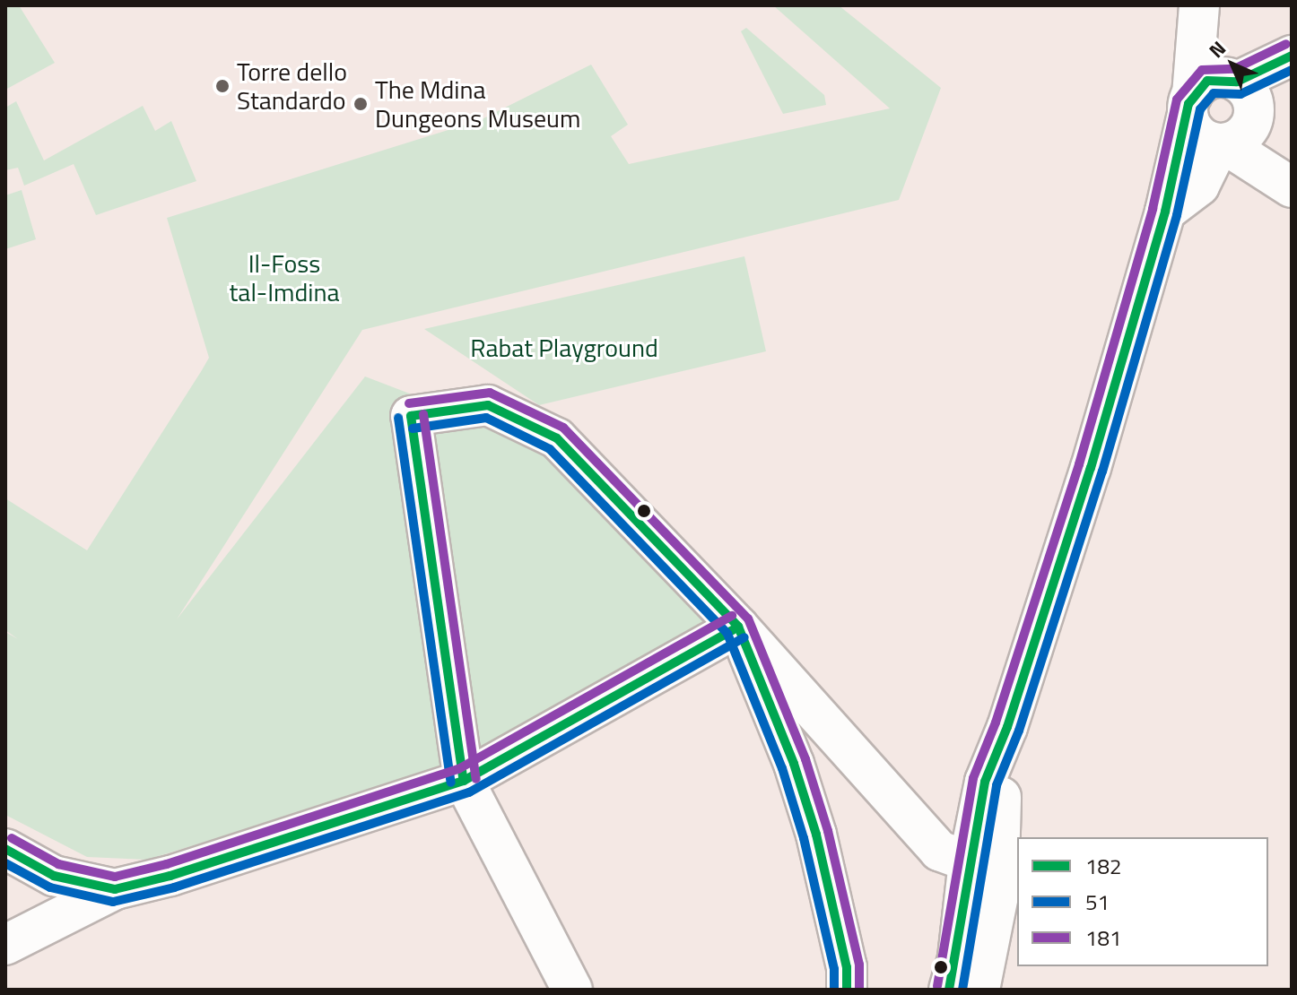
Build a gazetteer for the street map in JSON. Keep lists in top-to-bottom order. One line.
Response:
{"parks":["Il-Foss tal-Imdina","Rabat Playground"],"places":["Torre dello Standardo","The Mdina Dungeons Museum"],"lines":["transit line 181","transit line 182","transit line 51"],"legend":["182","51","181"],"north":"top left"}
